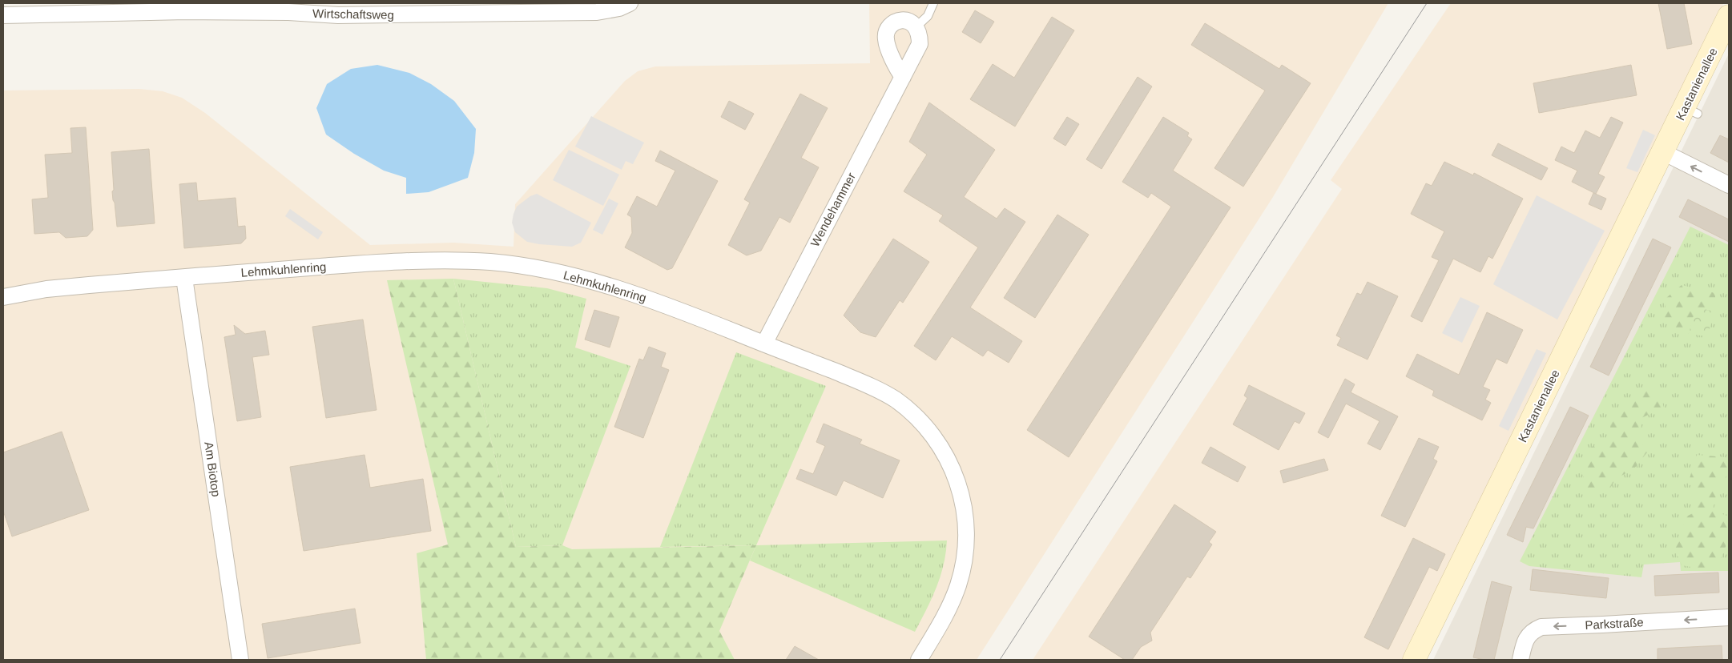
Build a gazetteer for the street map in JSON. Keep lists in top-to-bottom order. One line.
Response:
{"streets":{"street":["Wirtschaftsweg","Kastanienallee","Wendehammer","Lehmkuhlenring","Am Biotop","Parkstraße"]},"crossings":[["Wendehammer","Lehmkuhlenring"],["Lehmkuhlenring","Am Biotop"]],"one_way":["Parkstraße"]}
